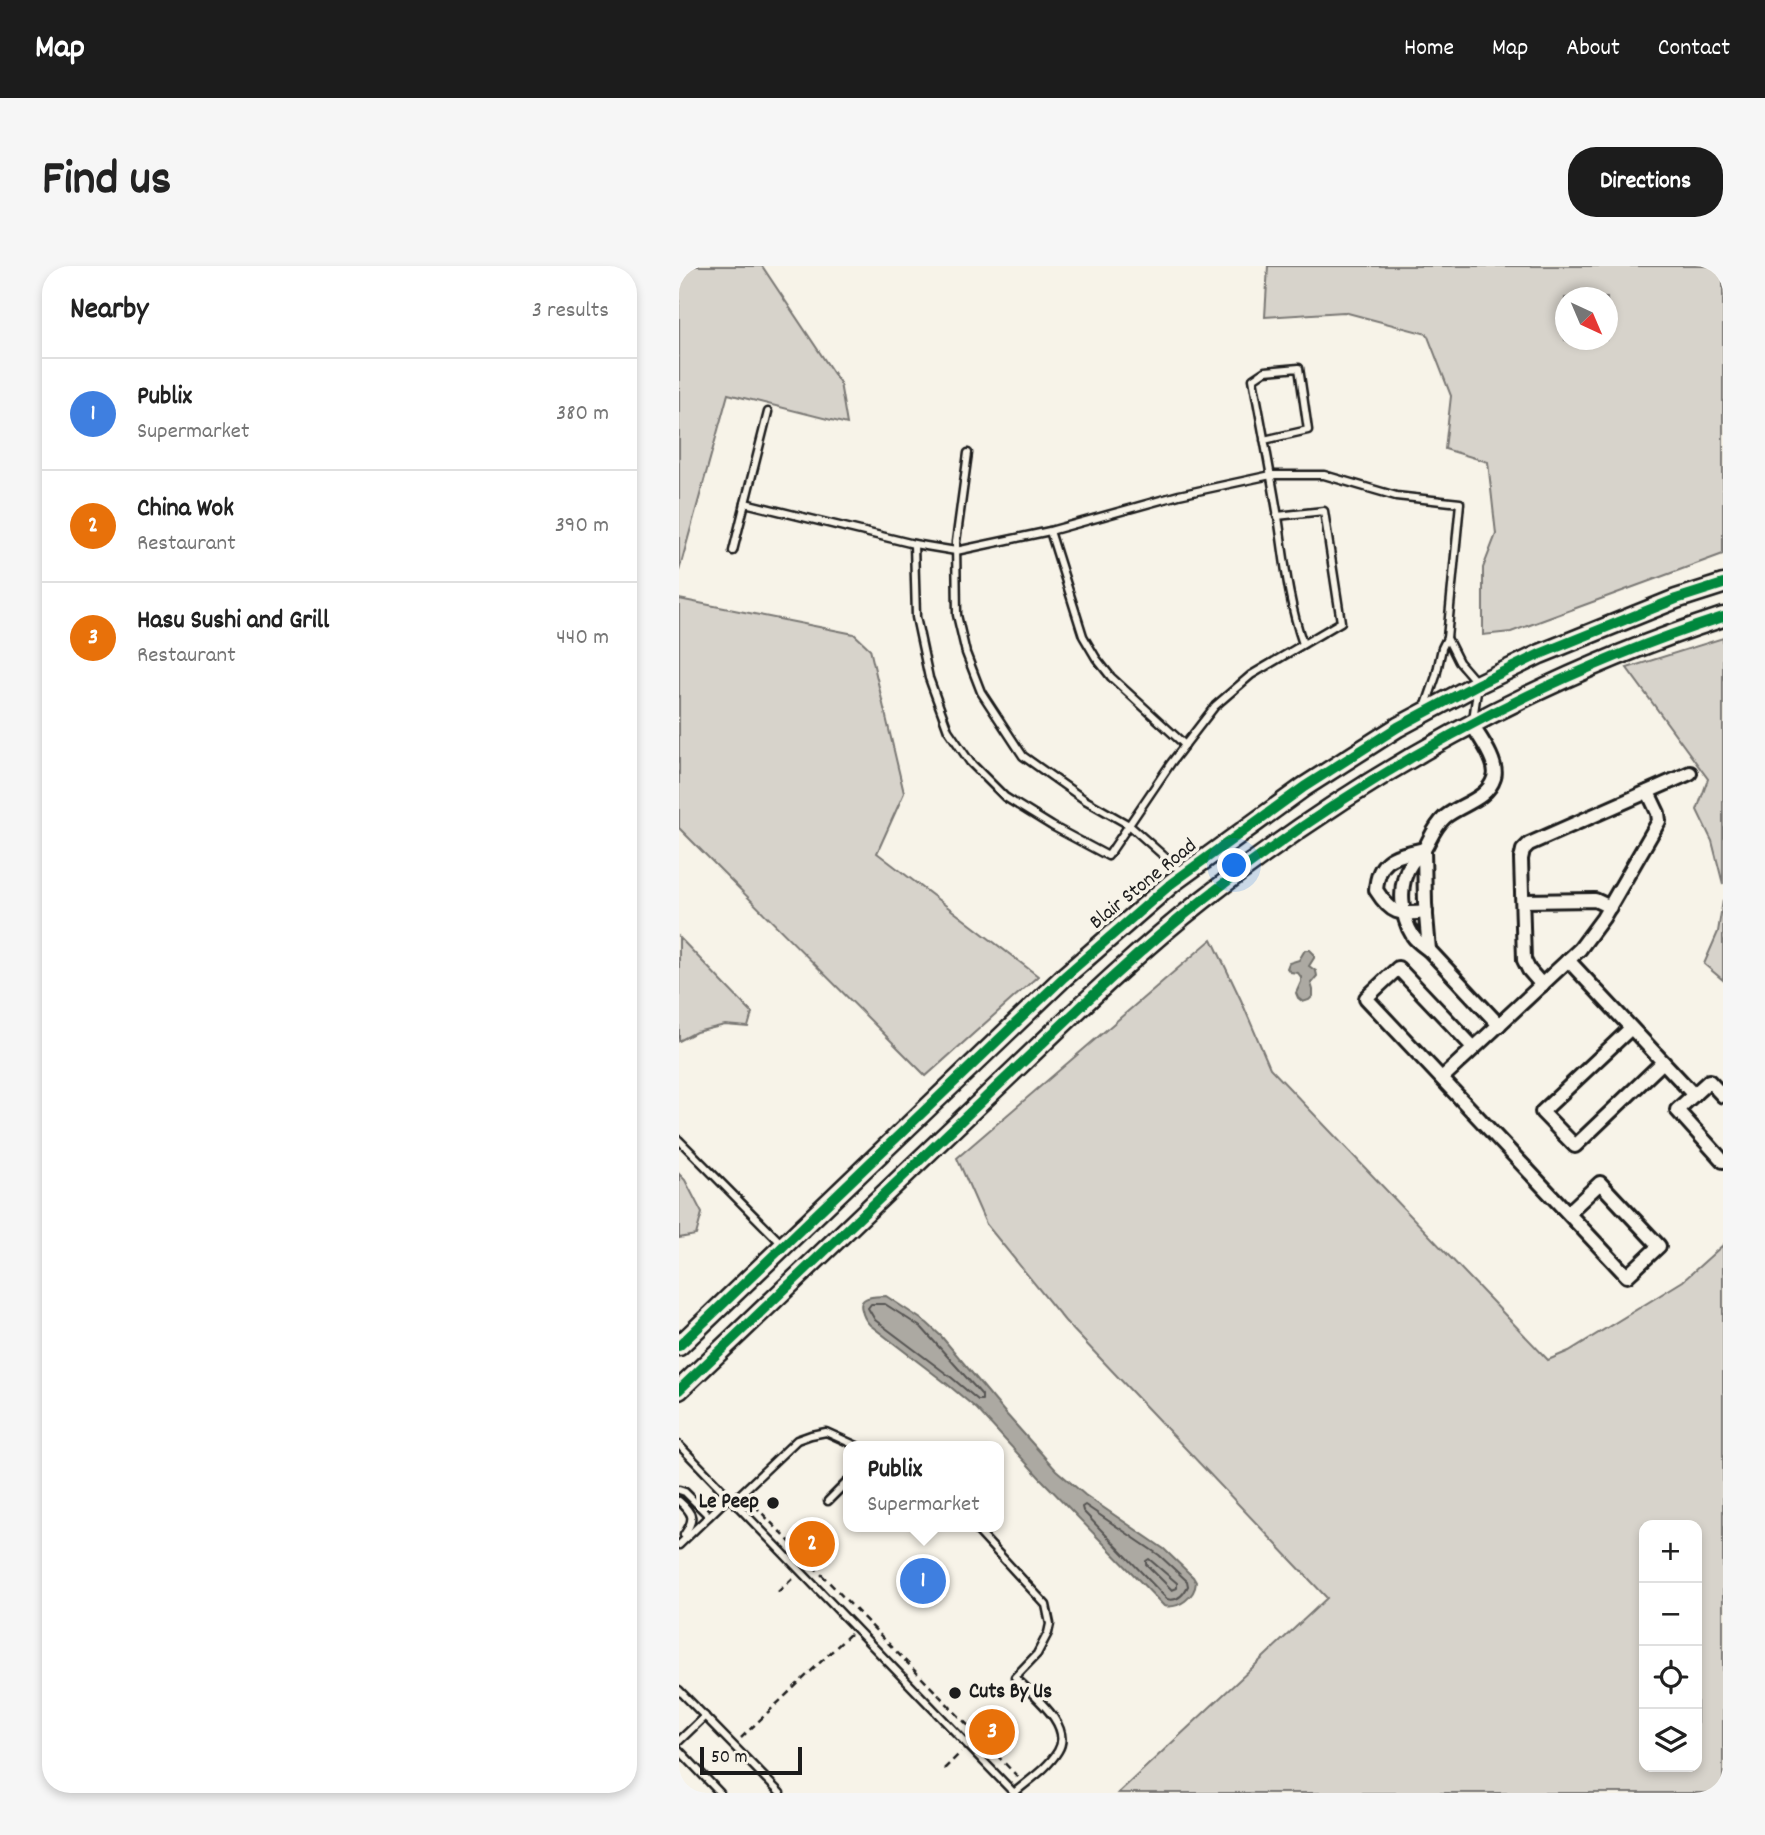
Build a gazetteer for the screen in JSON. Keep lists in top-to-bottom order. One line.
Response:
{"streets":{"main road":["Blair Stone Road"]},"places":["Le Peep","Cuts By Us"],"scale_bar":"50 m","north":"bottom right","page":{"header":"Map","nav":["Home","Map","About","Contact"],"title":"Find us","buttons":"Directions","heading":["Nearby","3 results"],"list":[{"mark":"1","name":"Publix","note":"Supermarket","value":"380 m"},{"mark":"2","name":"China Wok","note":"Restaurant","value":"390 m"},{"mark":"3","name":"Hasu Sushi and Grill","note":"Restaurant","value":"440 m"}],"popup":["Publix","Supermarket"],"pins":["2","1","3"],"map_buttons":["+","−"],"scale":"50 m"}}
